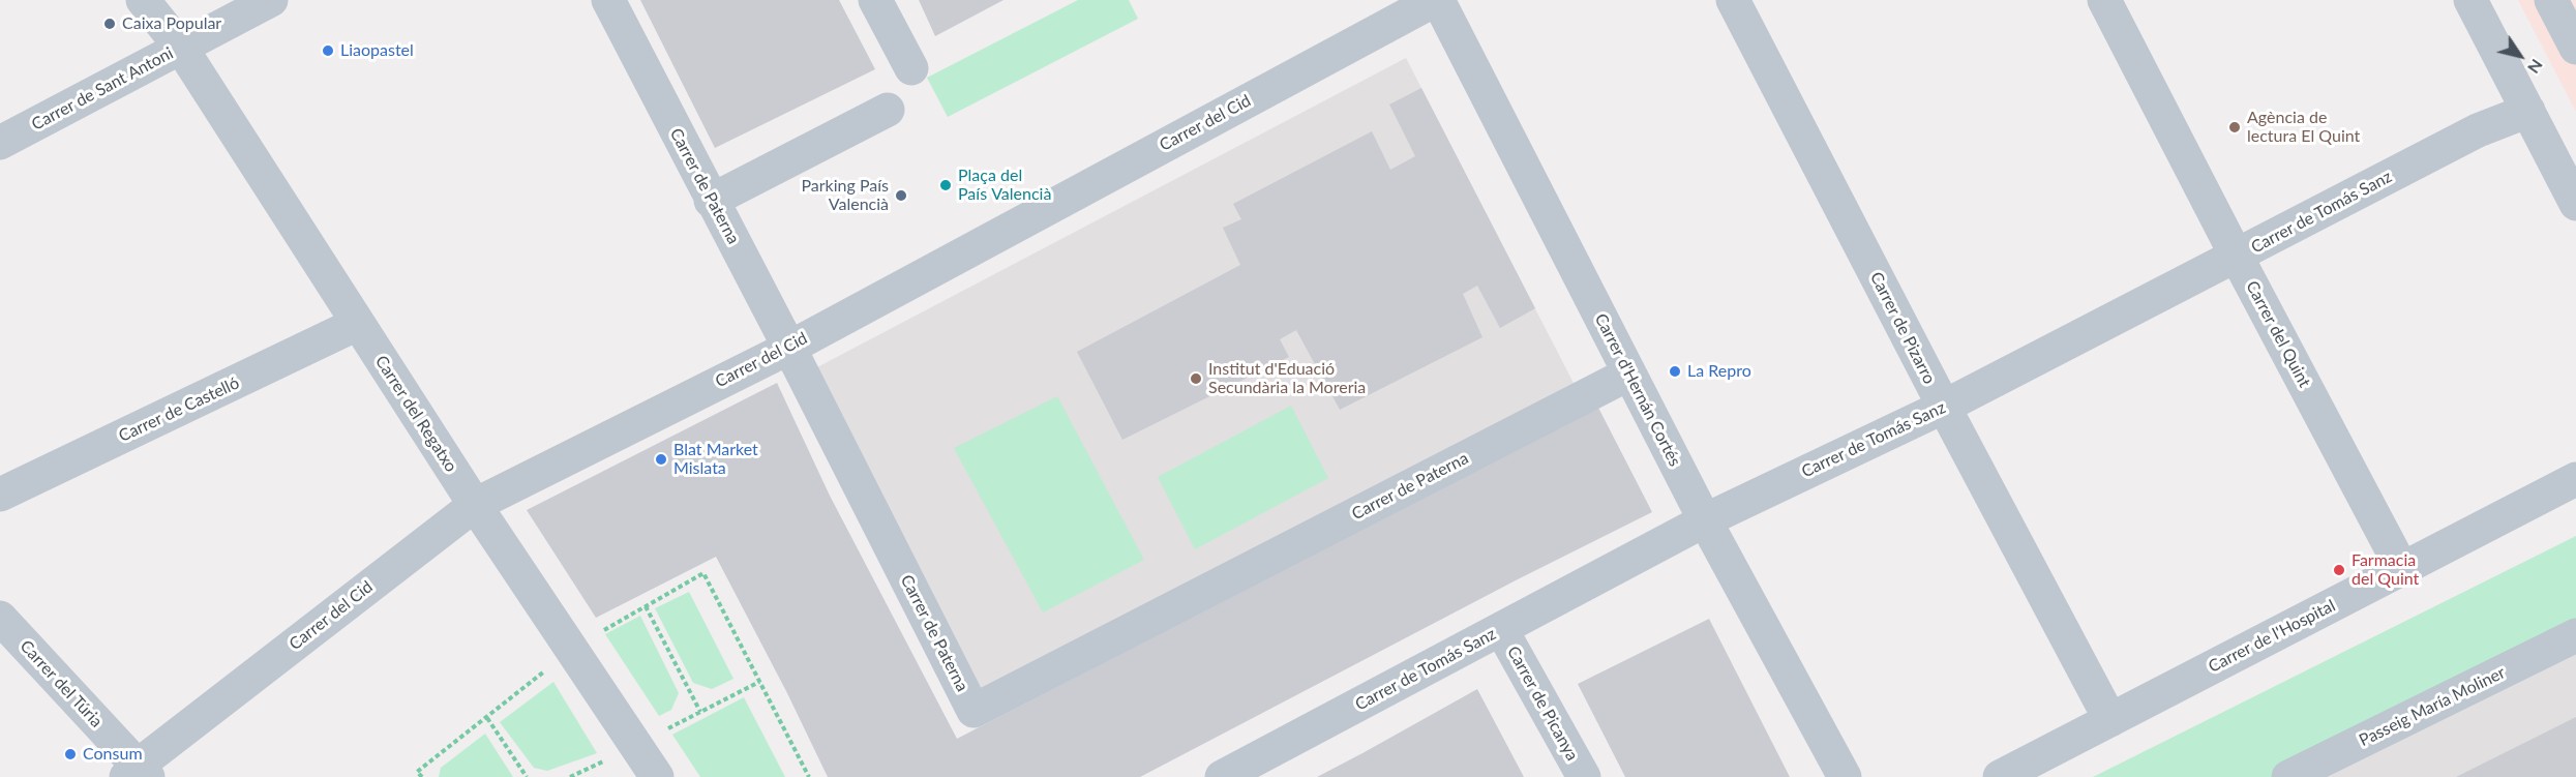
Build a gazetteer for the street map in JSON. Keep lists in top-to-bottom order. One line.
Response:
{"streets":{"street":["Carrer de Sant Antoni","Carrer del Cid","Carrer de Paterna","Carrer de Tomás Sanz","Carrer de Pizarro","Carrer del Quint","Carrer d'Hernán Cortés","Carrer de Castelló","Carrer del Regatxo","Carrer de l'Hospital","Carrer del Túria","Carrer de Picanya","Passeig María Moliner"]},"crossings":[["Carrer de Sant Antoni","Carrer del Regatxo"],["Carrer del Cid","Carrer de Paterna"],["Carrer del Cid","Carrer d'Hernán Cortés"],["Carrer del Cid","Carrer del Regatxo"],["Carrer del Cid","Carrer del Túria"],["Carrer de Paterna","Carrer d'Hernán Cortés"],["Carrer de Tomás Sanz","Carrer de Pizarro"],["Carrer de Tomás Sanz","Carrer del Quint"],["Carrer de Tomás Sanz","Carrer d'Hernán Cortés"],["Carrer de Tomás Sanz","Carrer de Picanya"],["Carrer de Pizarro","Carrer de l'Hospital"],["Carrer del Quint","Carrer de l'Hospital"],["Carrer de Castelló","Carrer del Regatxo"]],"places":["Caixa Popular","Liaopastel","Agència de lectura El Quint","Plaça del País Valencià","Parking País Valencià","La Repro","Institut d'Eduació Secundària la Moreria","Blat Market Mislata","Farmacia del Quint","Consum"],"north":"bottom right"}
